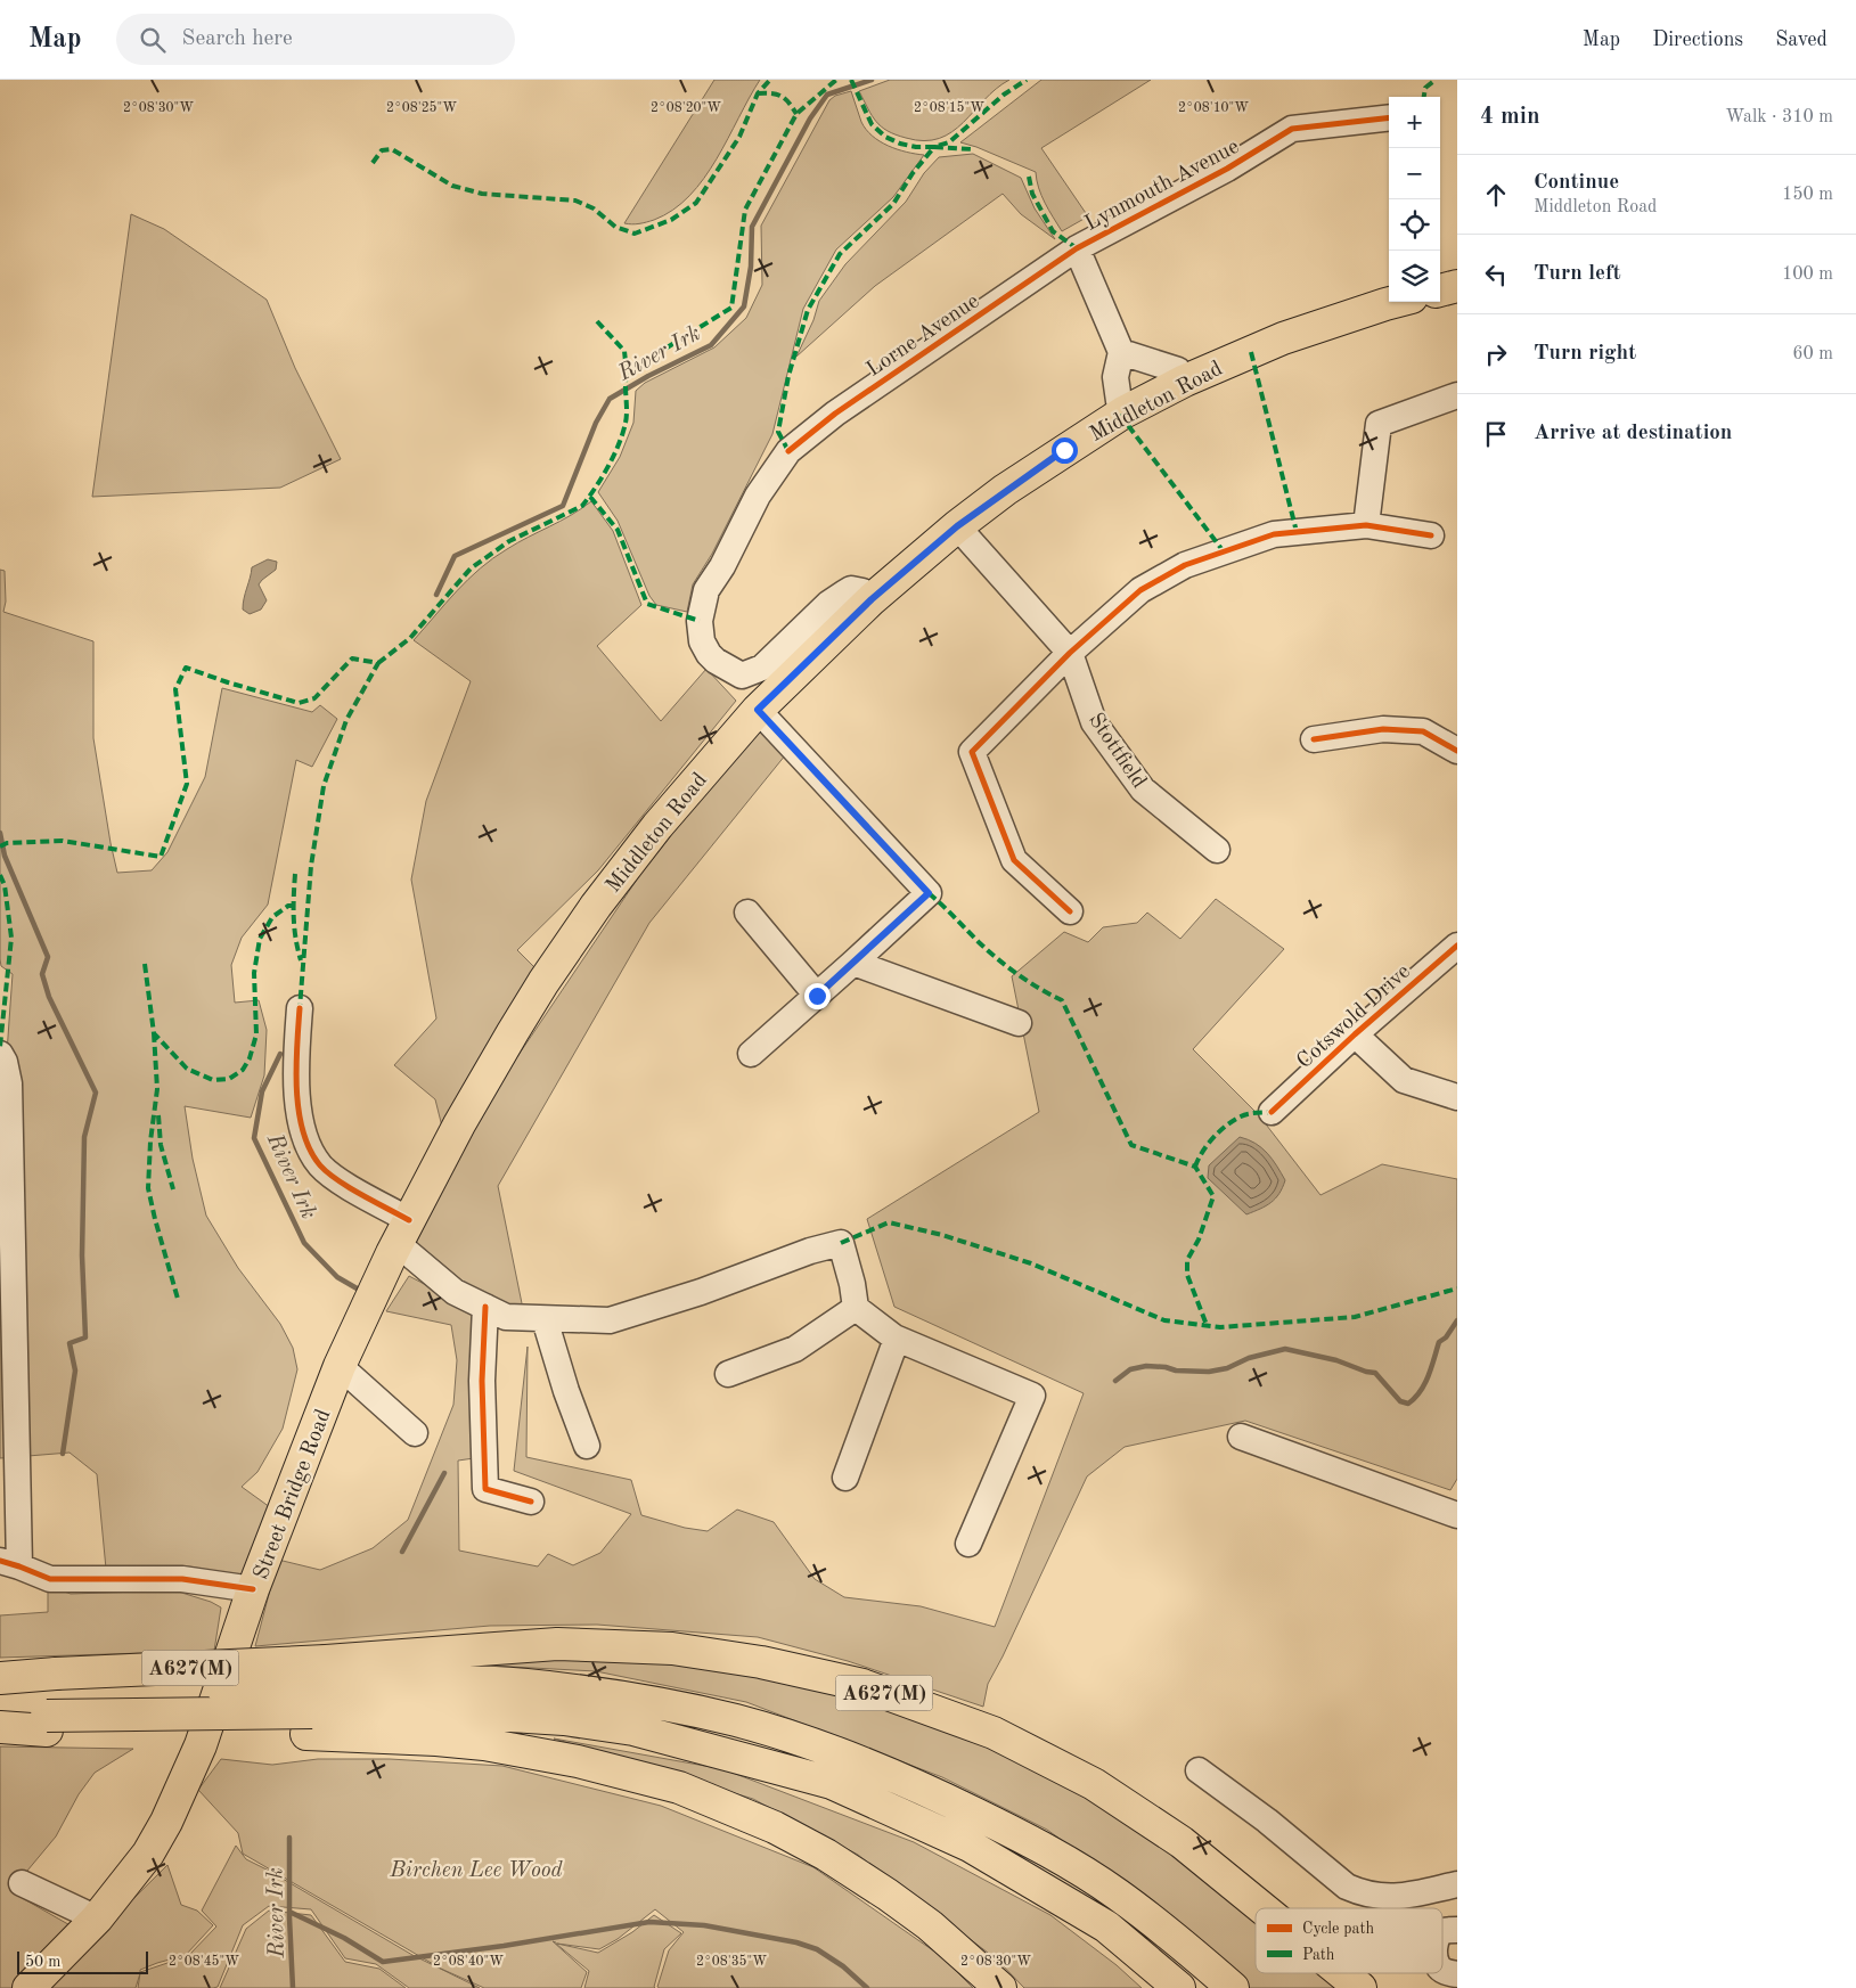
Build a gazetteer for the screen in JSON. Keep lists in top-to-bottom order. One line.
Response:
{"streets":{"main road":["Middleton Road","Street Bridge Road","A627(M)"],"street":["Lynmouth Avenue","Lorne Avenue","Stottfield","Cotswold Drive"]},"crossings":[["Lynmouth Avenue","Lorne Avenue"],["Lorne Avenue","Middleton Road"],["Middleton Road","Stottfield"],["Middleton Road","Street Bridge Road"]],"water":["River Irk"],"parks":["Birchen Lee Wood"],"legend":["Cycle path","Path"],"scale_bar":"50 m","page":{"header":"Map","search":"Search here","nav":["Map","Directions","Saved"],"heading":["4 min","Walk · 310 m"],"map_buttons":["+","−"],"list":[["Continue","Middleton Road","150 m"],["Turn left","100 m"],["Turn right","60 m"],"Arrive at destination"],"scale":"50 m"},"coordinates":["2°08'25\"W","2°08'20\"W","2°08'30\"W","2°08'15\"W","2°08'10\"W","2°08'45\"W","2°08'40\"W","2°08'35\"W"]}
